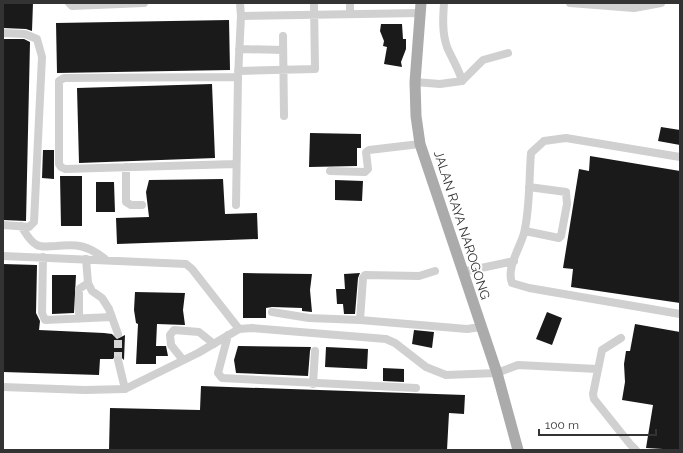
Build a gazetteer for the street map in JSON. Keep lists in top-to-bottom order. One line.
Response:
{"streets":{"main road":["JALAN RAYA NAROGONG"]},"scale_bar":"100 m"}
